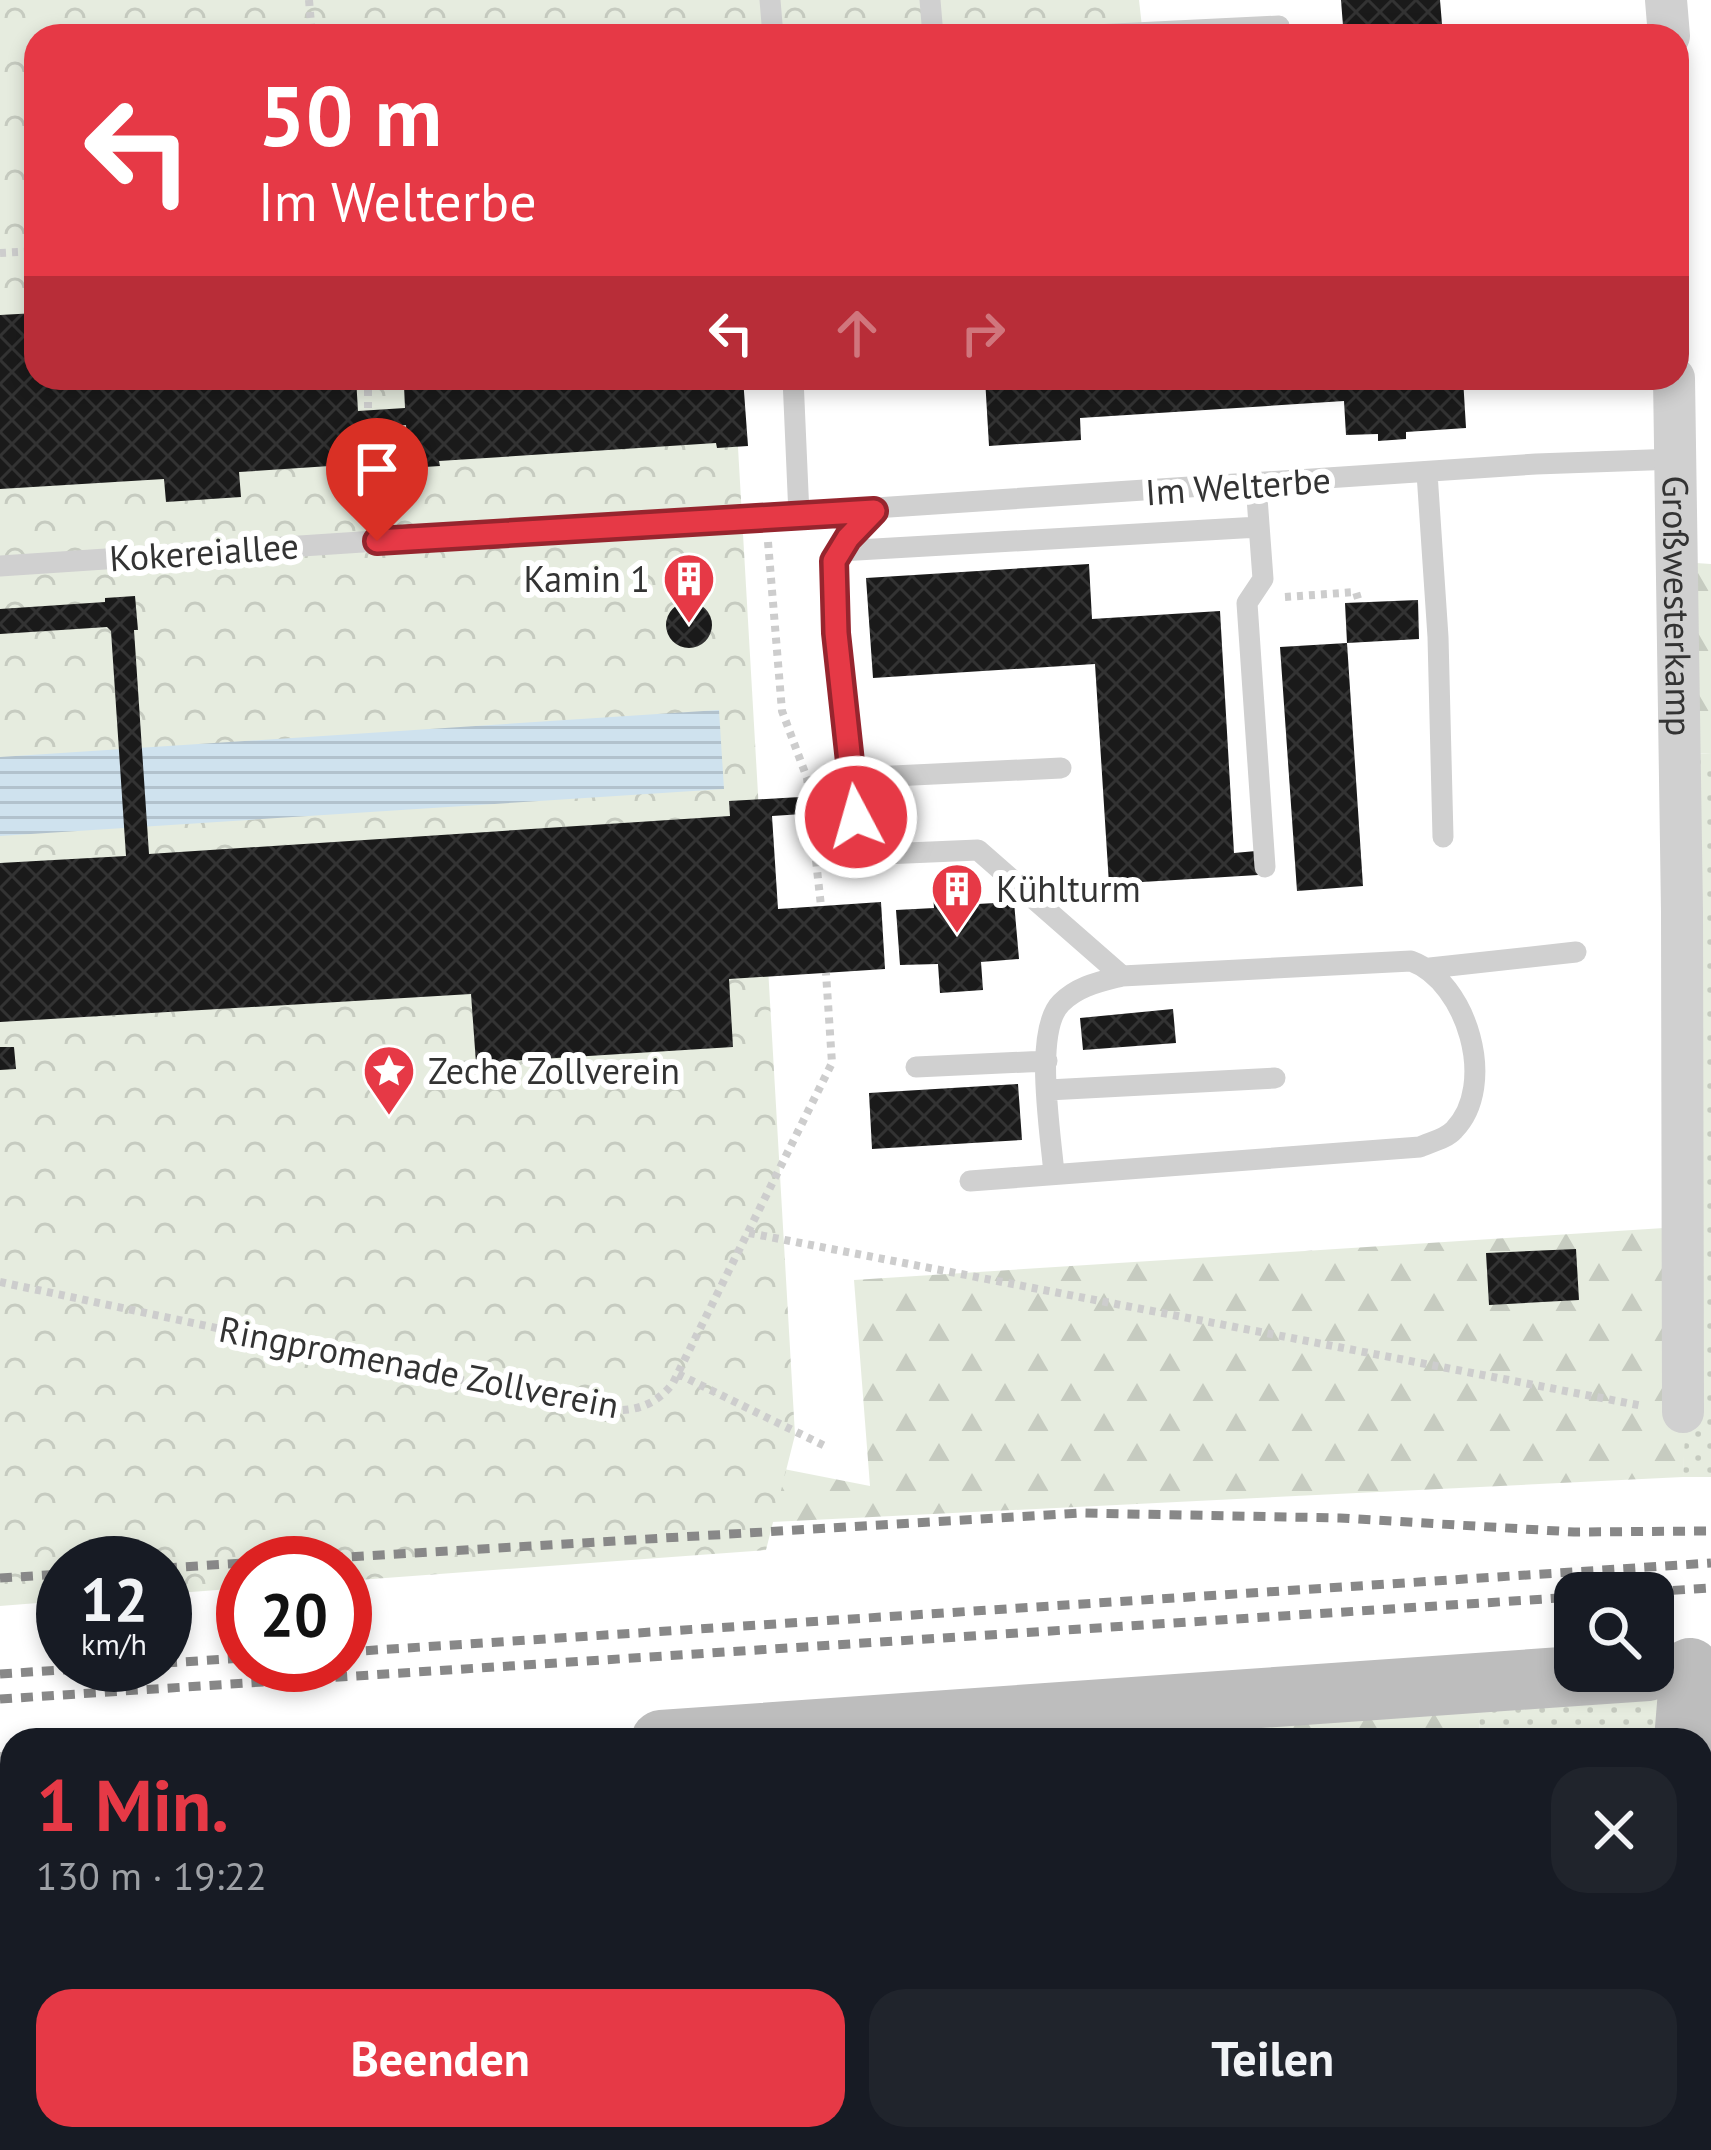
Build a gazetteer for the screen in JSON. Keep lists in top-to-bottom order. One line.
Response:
{"streets":{"street":["Großwesterkamp"],"lane":["Im Welterbe","Kokereiallee"],"path":["Ringpromenade Zollverein"]},"crossings":[["Im Welterbe","Kokereiallee"],["Im Welterbe","Großwesterkamp"]],"places":{"building":["Kamin 1","Kühlturm"],"place":["Zeche Zollverein"]},"page":{"turn":["50 m","Im Welterbe"],"speed":"12 km/h","limit":"20","heading":["1 Min.","130 m · 19:22"],"buttons":["Beenden","Teilen"]}}
